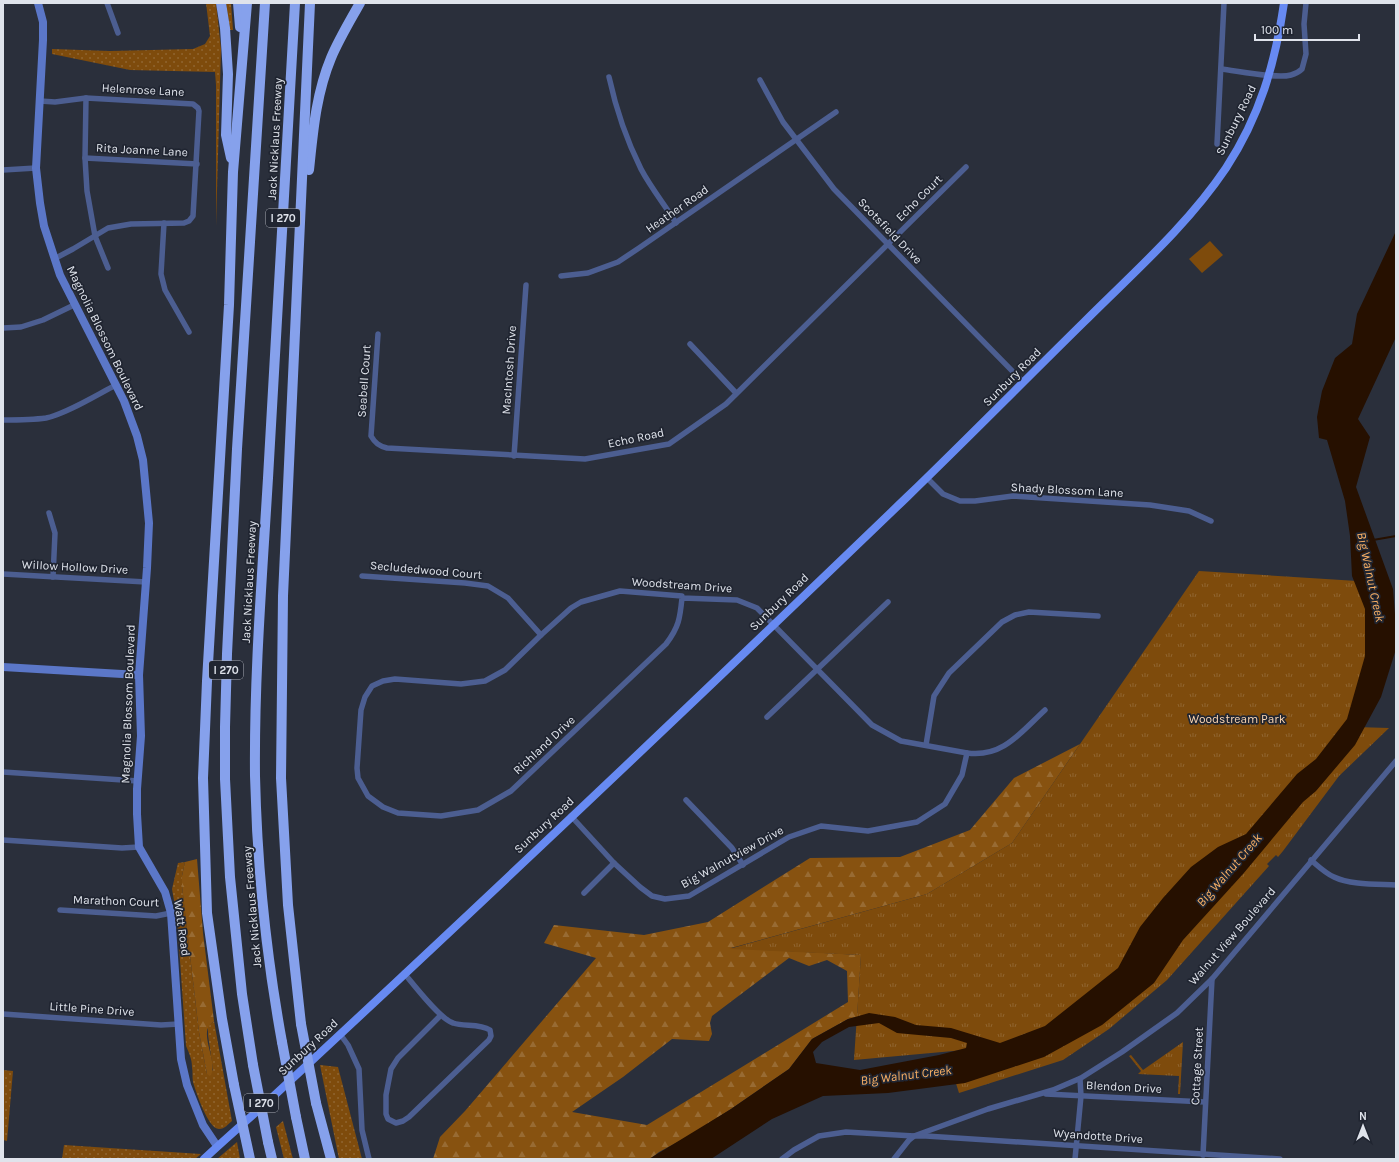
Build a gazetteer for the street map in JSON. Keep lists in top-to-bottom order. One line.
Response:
{"streets":{"highway":["Jack Nicklaus Freeway","I 270"],"main road":["Sunbury Road"],"street":["Helenrose Lane","Rita Joanne Lane","Echo Court","Heather Road","Scotsfield Drive","Magnolia Blossom Boulevard","MacIntosh Drive","Seabell Court","Echo Road","Shady Blossom Lane","Willow Hollow Drive","Secludedwood Court","Woodstream Drive","Richland Drive","Big Walnutview Drive","Marathon Court","Watt Road","Walnut View Boulevard","Little Pine Drive","Cottage Street","Blendon Drive","Wyandotte Drive"]},"crossings":[["Helenrose Lane","Rita Joanne Lane"],["Helenrose Lane","Magnolia Blossom Boulevard"],["Sunbury Road","Scotsfield Drive"],["Sunbury Road","Shady Blossom Lane"],["Sunbury Road","Woodstream Drive"],["Sunbury Road","Big Walnutview Drive"],["Sunbury Road","Watt Road"],["Echo Court","Scotsfield Drive"],["Echo Court","Echo Road"],["Heather Road","Scotsfield Drive"],["Scotsfield Drive","Echo Road"],["Magnolia Blossom Boulevard","Willow Hollow Drive"],["Magnolia Blossom Boulevard","Watt Road"],["MacIntosh Drive","Echo Road"],["Seabell Court","Echo Road"],["Secludedwood Court","Woodstream Drive"],["Woodstream Drive","Richland Drive"],["Woodstream Drive","Big Walnutview Drive"],["Marathon Court","Watt Road"],["Watt Road","Little Pine Drive"],["Walnut View Boulevard","Cottage Street"],["Walnut View Boulevard","Blendon Drive"],["Walnut View Boulevard","Wyandotte Drive"],["Cottage Street","Blendon Drive"],["Cottage Street","Wyandotte Drive"]],"water":["Big Walnut Creek"],"parks":["Woodstream Park"],"scale_bar":"100 m","north":"top"}
